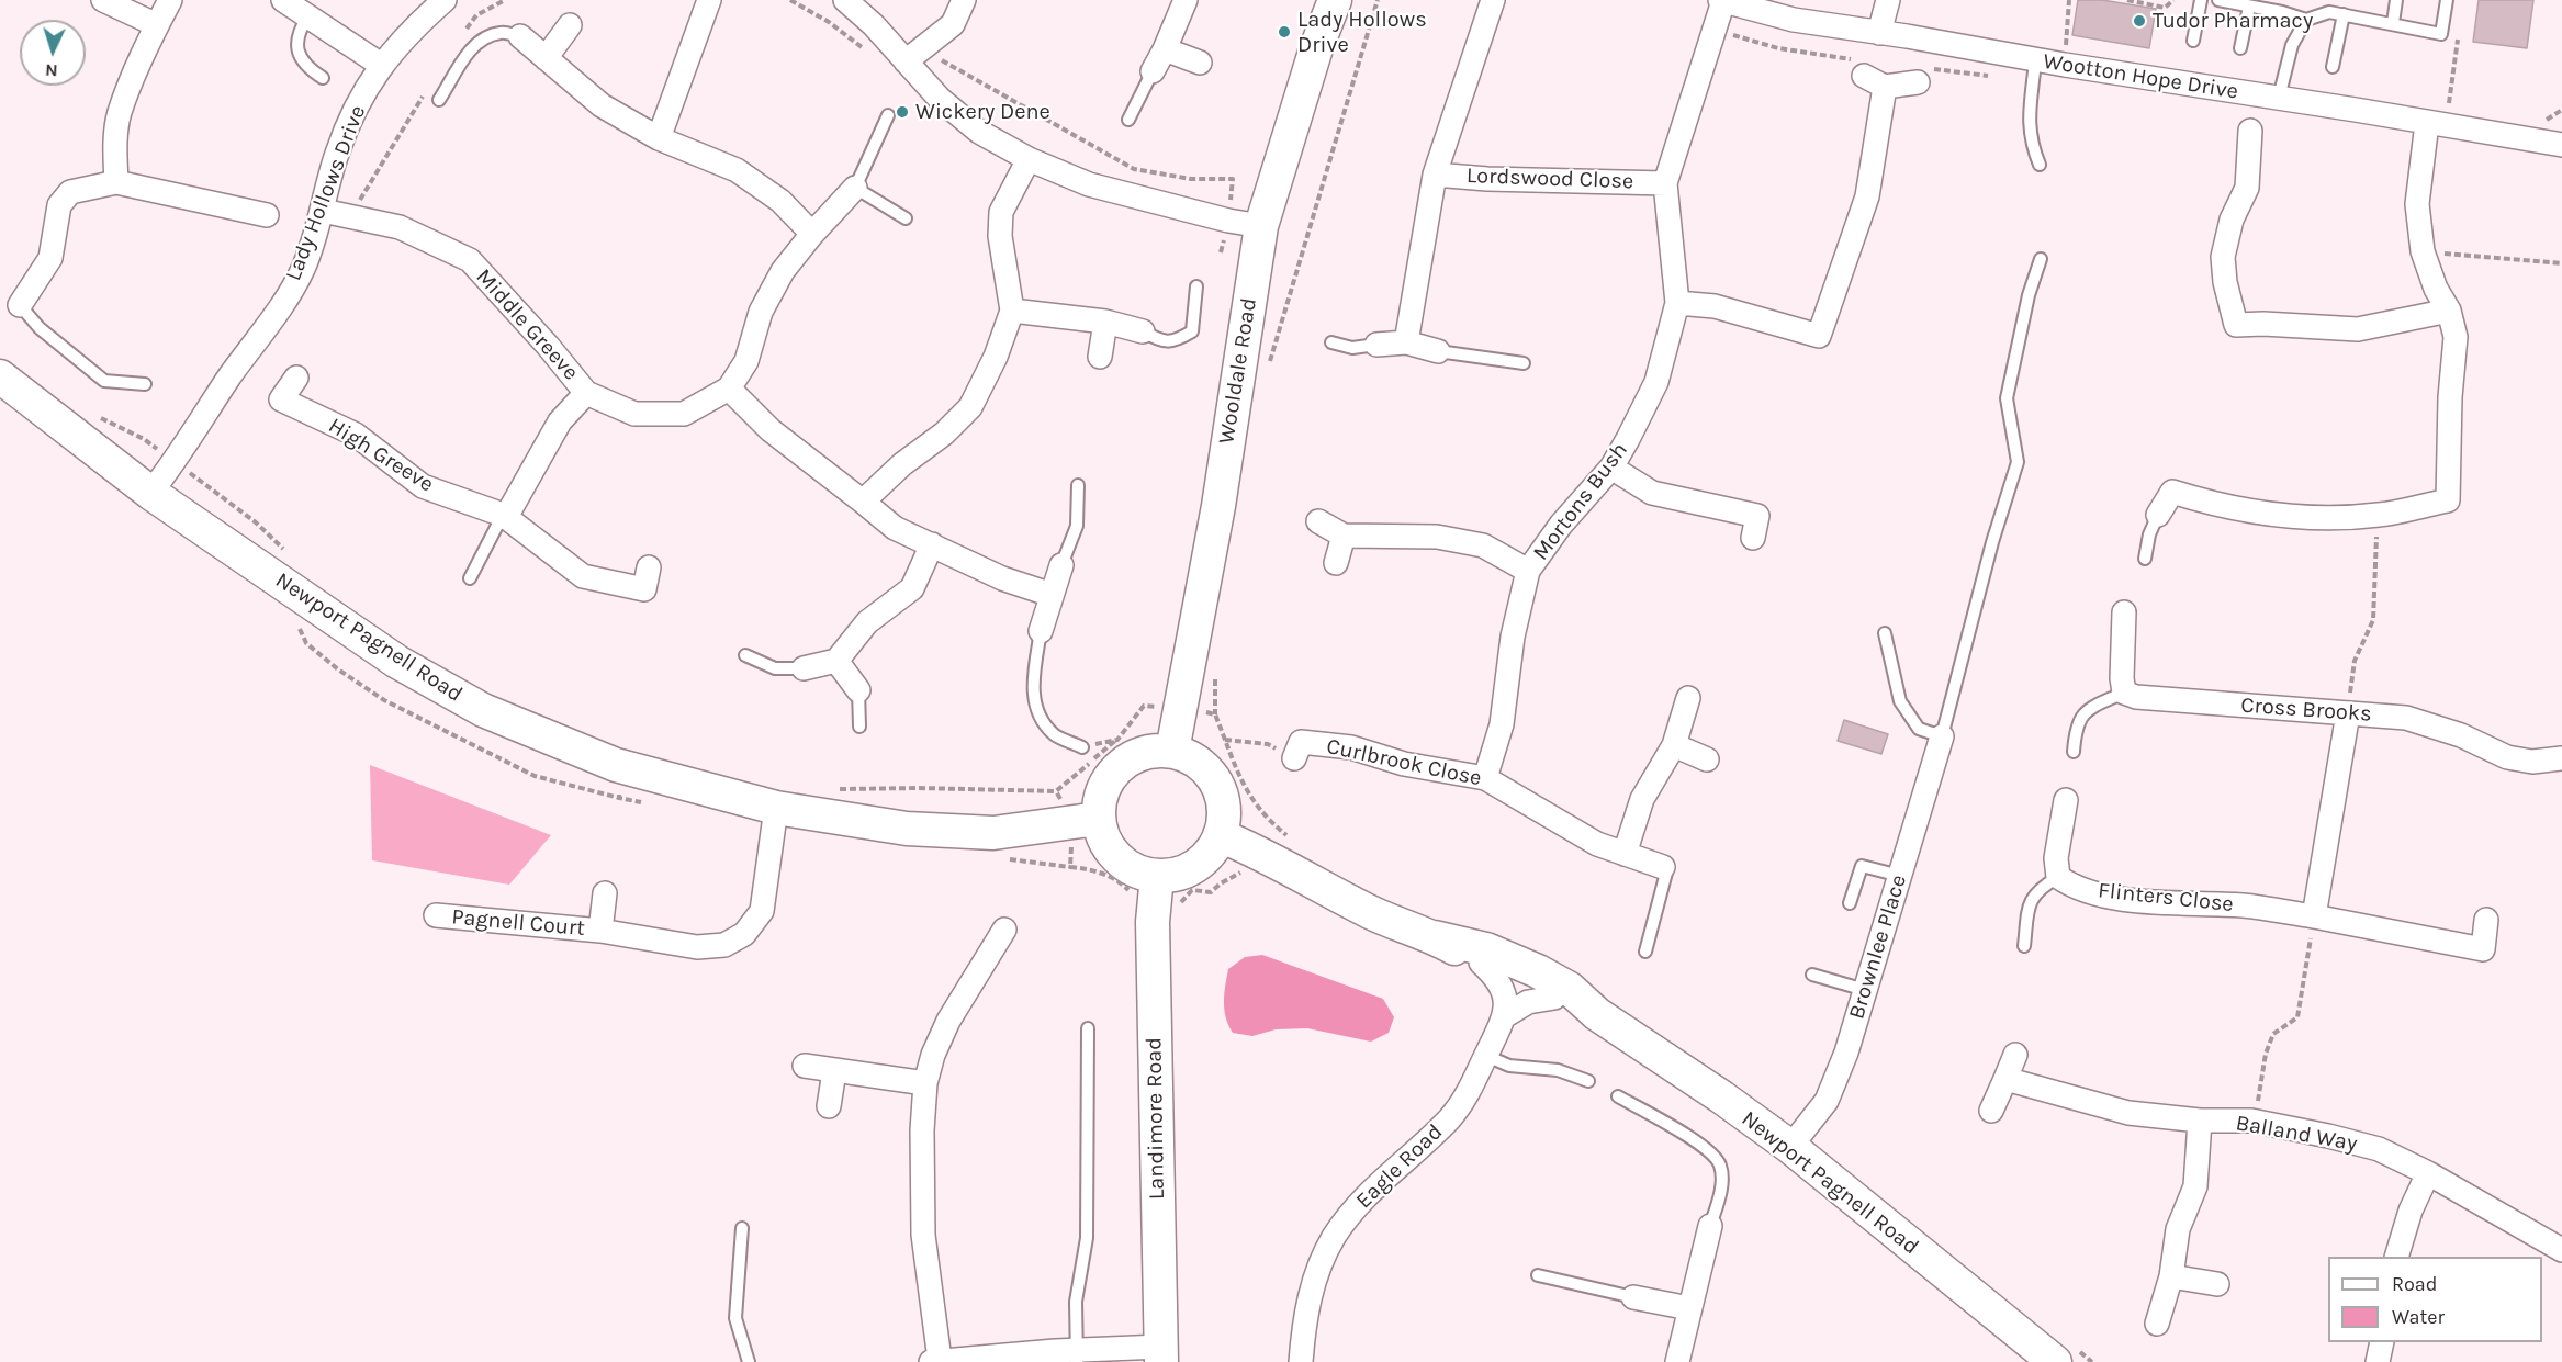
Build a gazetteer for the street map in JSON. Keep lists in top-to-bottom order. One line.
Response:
{"streets":{"main road":["Wooldale Road","Newport Pagnell Road","Landimore Road"],"street":["Wootton Hope Drive","Lordswood Close","Lady Hollows Drive","Middle Greeve","High Greeve","Mortons Bush","Cross Brooks","Curlbrook Close","Flinters Close","Pagnell Court","Brownlee Place","Balland Way","Eagle Road"]},"crossings":[["Wootton Hope Drive","Mortons Bush"],["Lordswood Close","Mortons Bush"],["Lady Hollows Drive","Middle Greeve"],["Lady Hollows Drive","Newport Pagnell Road"],["Wooldale Road","Newport Pagnell Road"],["Wooldale Road","Landimore Road"],["Mortons Bush","Curlbrook Close"],["Newport Pagnell Road","Pagnell Court"],["Newport Pagnell Road","Brownlee Place"],["Newport Pagnell Road","Landimore Road"]],"places":["Tudor Pharmacy","Lady Hollows Drive","Wickery Dene"],"legend":["Road","Water"],"north":"bottom"}
